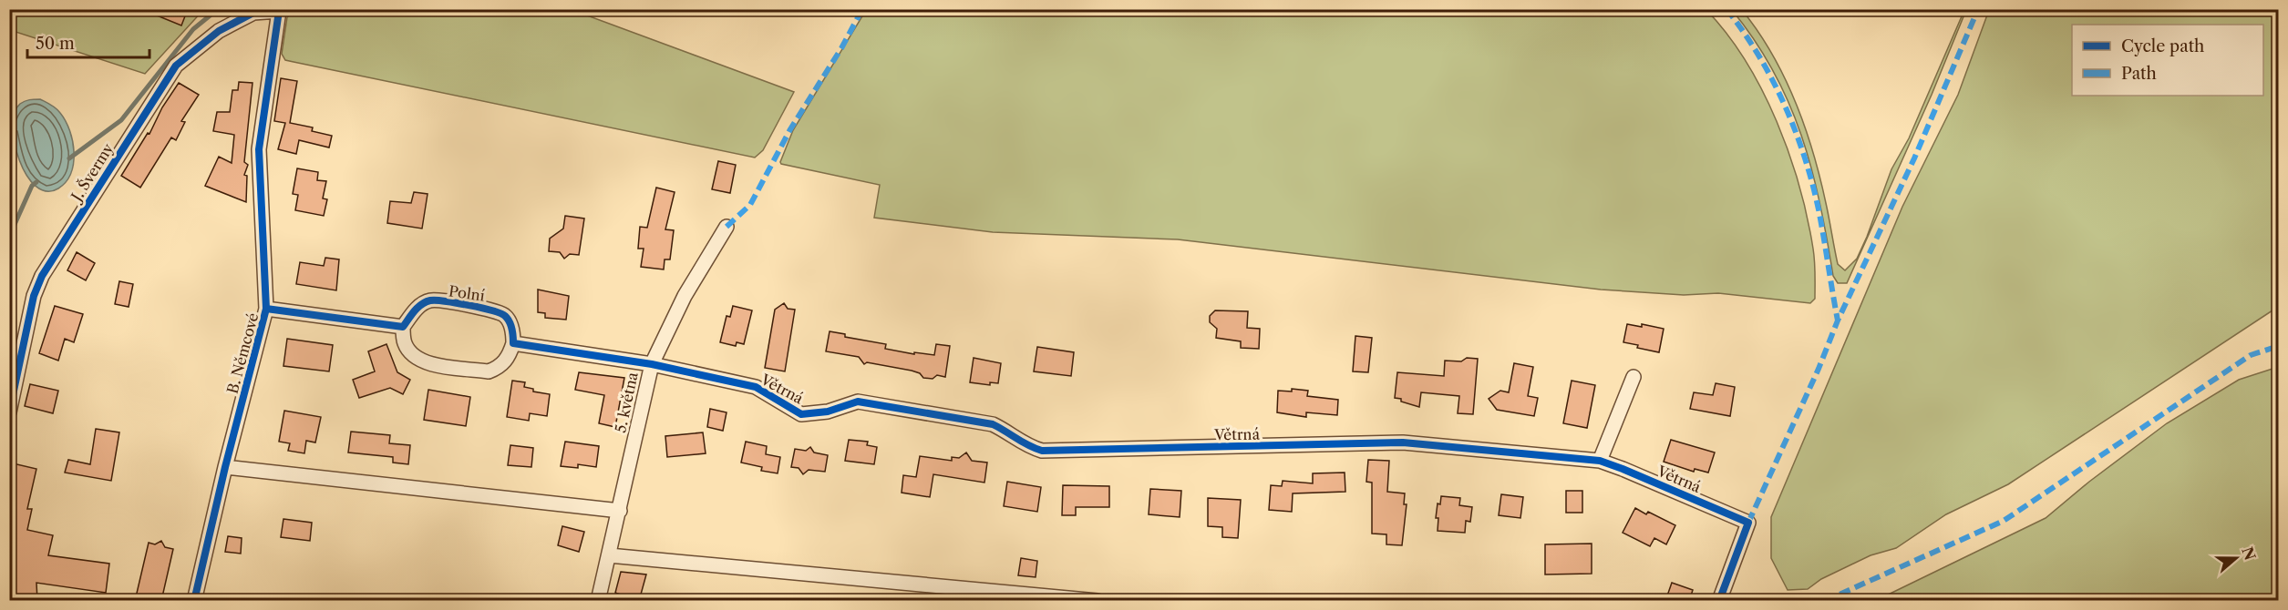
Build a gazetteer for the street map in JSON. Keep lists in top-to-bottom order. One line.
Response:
{"streets":{"street":["J. Švermy","Polní","B. Němcové","Větrná","5. května"]},"crossings":[["J. Švermy","B. Němcové"],["Větrná","5. května"]],"legend":["Cycle path","Path"],"scale_bar":"50 m","north":"right"}
